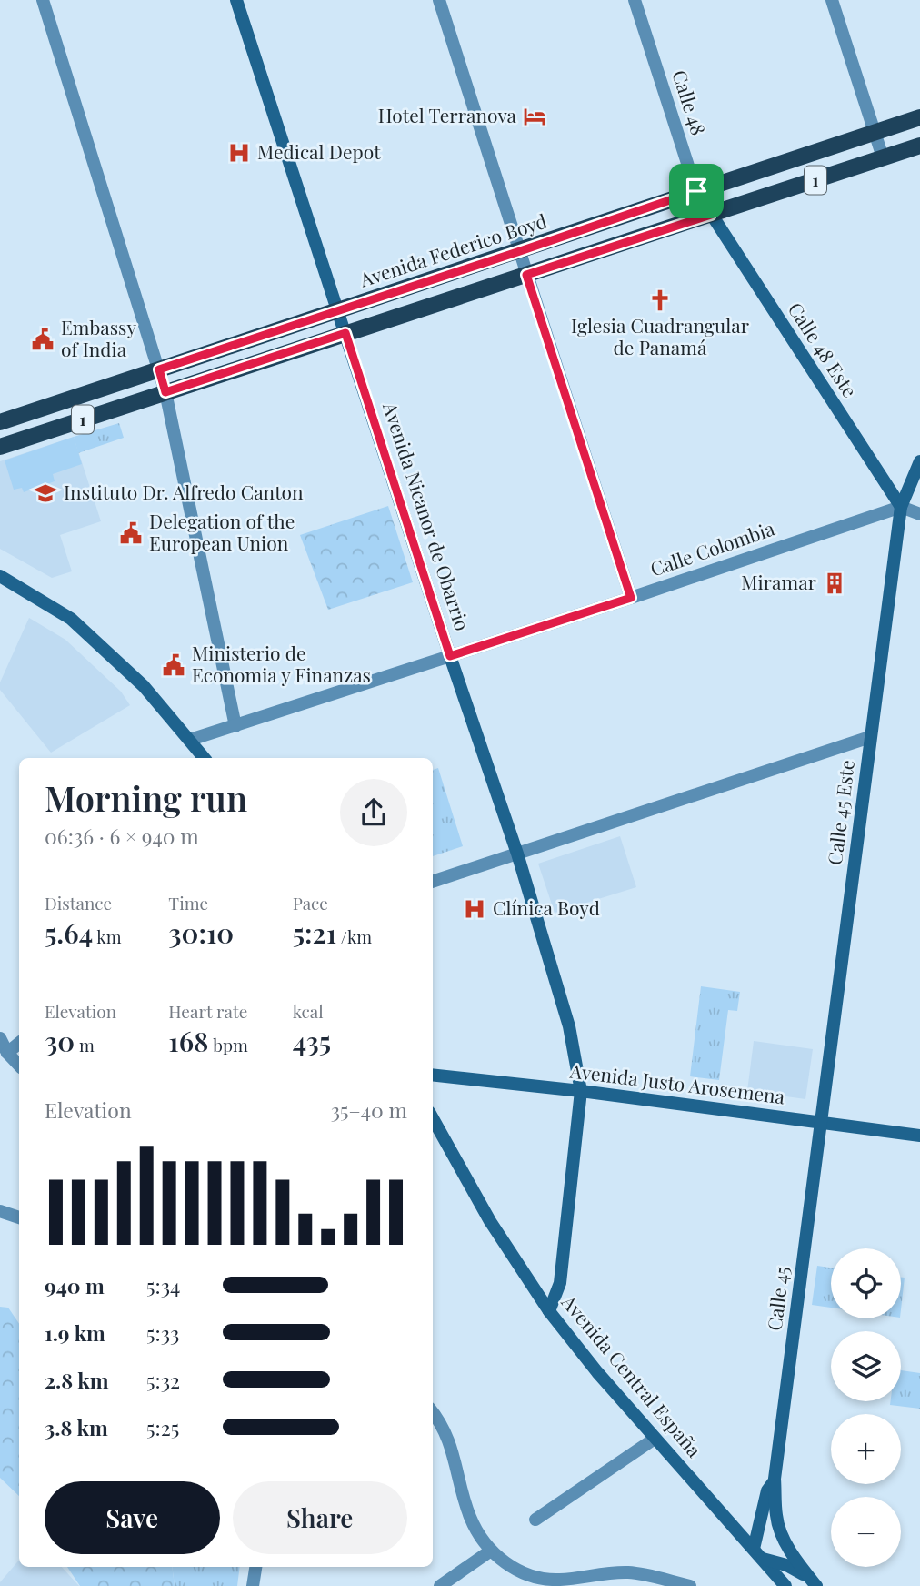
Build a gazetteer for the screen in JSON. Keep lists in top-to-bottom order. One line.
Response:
{"streets":{"main road":["Calle 48","1","Avenida Federico Boyd","Calle 48 Este","Avenida Nicanor de Obarrio","Calle 45 Este","Avenida Justo Arosemena","Calle 45","Avenida Central España"],"street":["Calle Colombia"]},"crossings":[["Calle 48","1"],["Calle 48","Avenida Federico Boyd"],["Calle 48","Calle 48 Este"],["1","Calle 48 Este"],["1","Avenida Nicanor de Obarrio"],["Avenida Federico Boyd","Avenida Nicanor de Obarrio"],["Calle 48 Este","Calle Colombia"],["Calle 48 Este","Calle 45 Este"],["Avenida Nicanor de Obarrio","Calle Colombia"],["Avenida Nicanor de Obarrio","Avenida Justo Arosemena"],["Avenida Nicanor de Obarrio","Avenida Central España"],["Calle Colombia","Calle 45 Este"],["Calle 45 Este","Avenida Justo Arosemena"],["Calle 45 Este","Calle 45"],["Avenida Justo Arosemena","Calle 45"]],"places":{"hotel":["Hotel Terranova"],"hospital":["Medical Depot","Clínica Boyd"],"church":["Iglesia Cuadrangular de Panamá"],"public building":["Embassy of India","Delegation of the European Union","Ministerio de Economia y Finanzas"],"school or university":["Instituto Dr. Alfredo Canton"],"building":["Miramar"]},"page":{"heading":["Morning run","06:36 · 6 × 940 m"],"stats":[["Distance","5.64 km"],["Time","30:10"],["Pace","5:21 /km"],["Elevation","30 m"],["Heart rate","168 bpm"],["kcal","435"]],"chart":["Elevation","35–40 m"],"map_buttons":["+","−"],"list":[{"name":"940 m","note":"5:34"},{"name":"1.9 km","note":"5:33"},{"name":"2.8 km","note":"5:32"},{"name":"3.8 km","note":"5:25"}],"buttons":["Save","Share"]}}
